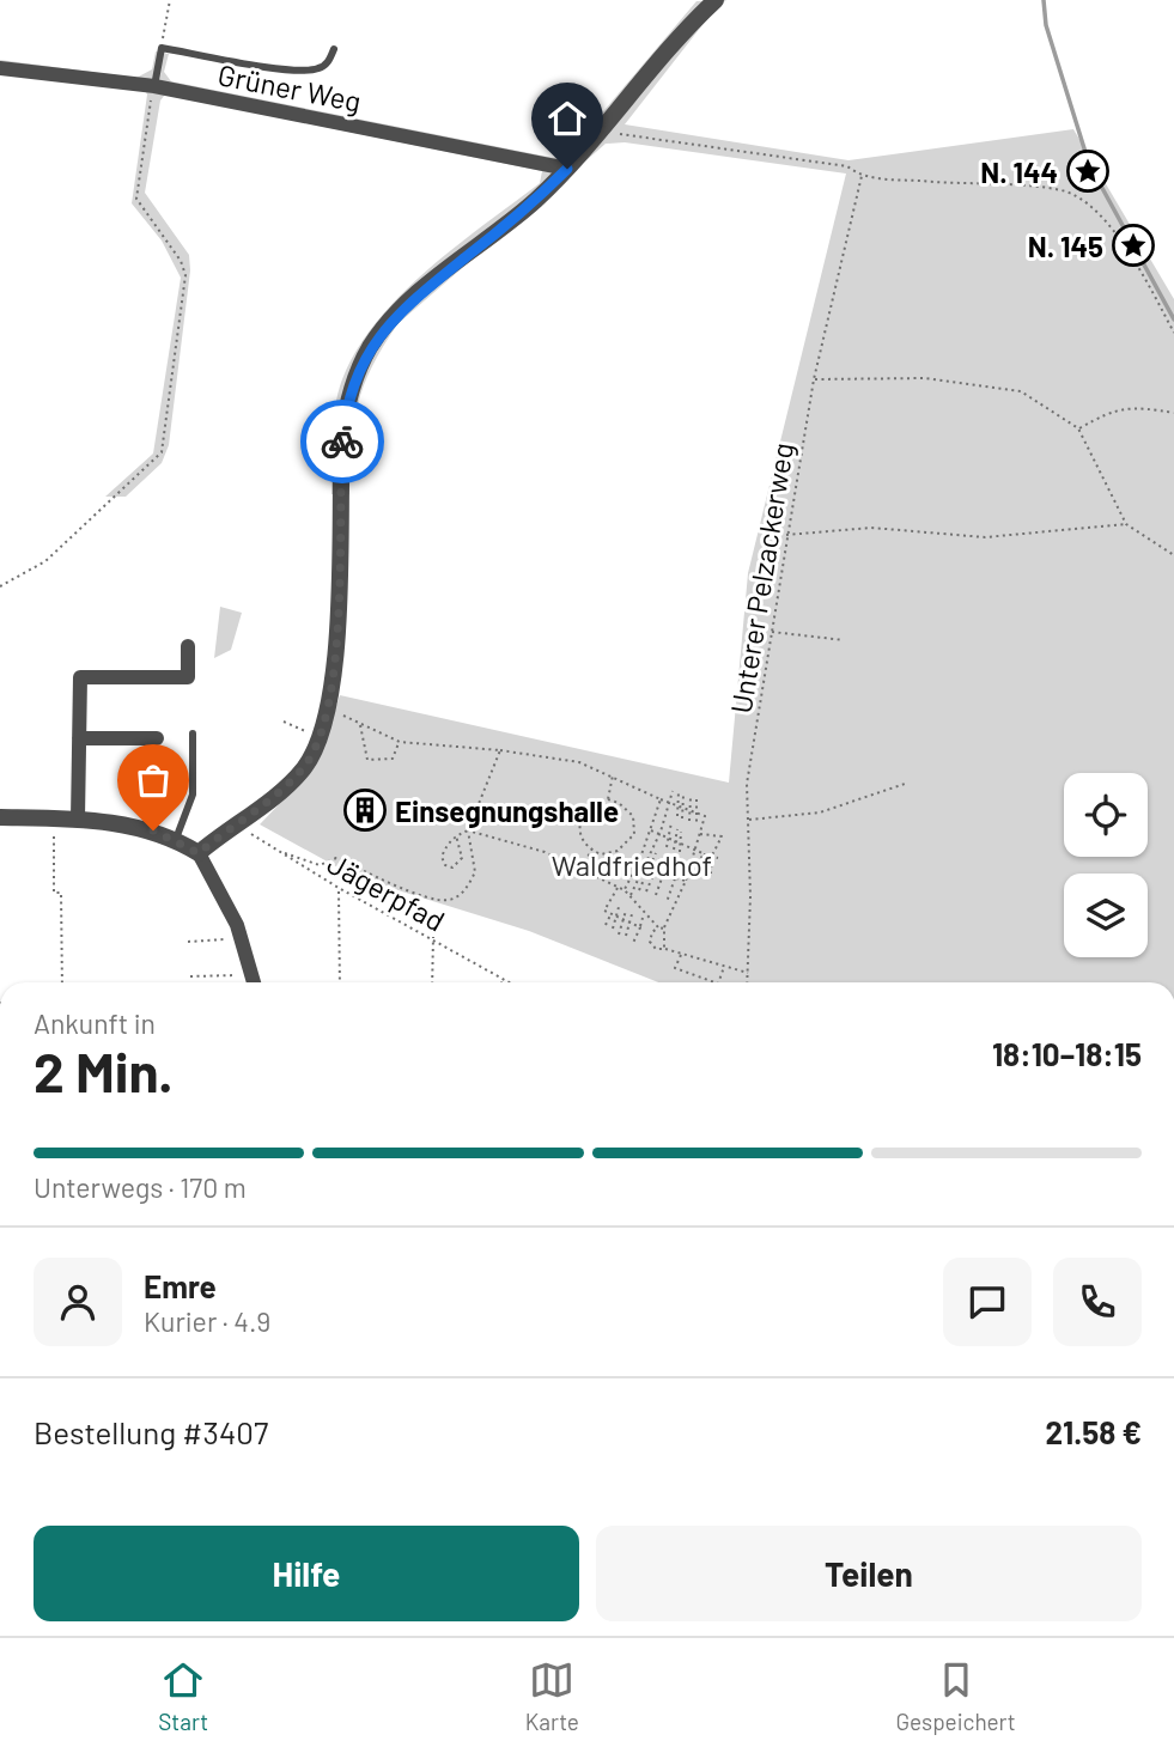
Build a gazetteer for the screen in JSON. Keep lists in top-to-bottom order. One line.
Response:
{"streets":{"street":["Grüner Weg"],"path":["Unterer Pelzackerweg","Jägerpfad"]},"parks":["Waldfriedhof"],"places":{"place":["N. 144","N. 145"],"building":["Einsegnungshalle"]},"page":{"heading":["2 Min.","Ankunft in","18:10–18:15"],"panel":["Emre","Kurier · 4.9","Bestellung #3407","21.58 €"],"bar":"Unterwegs · 170 m","buttons":["Hilfe","Teilen"],"tabs":["Start","Karte","Gespeichert"]}}
